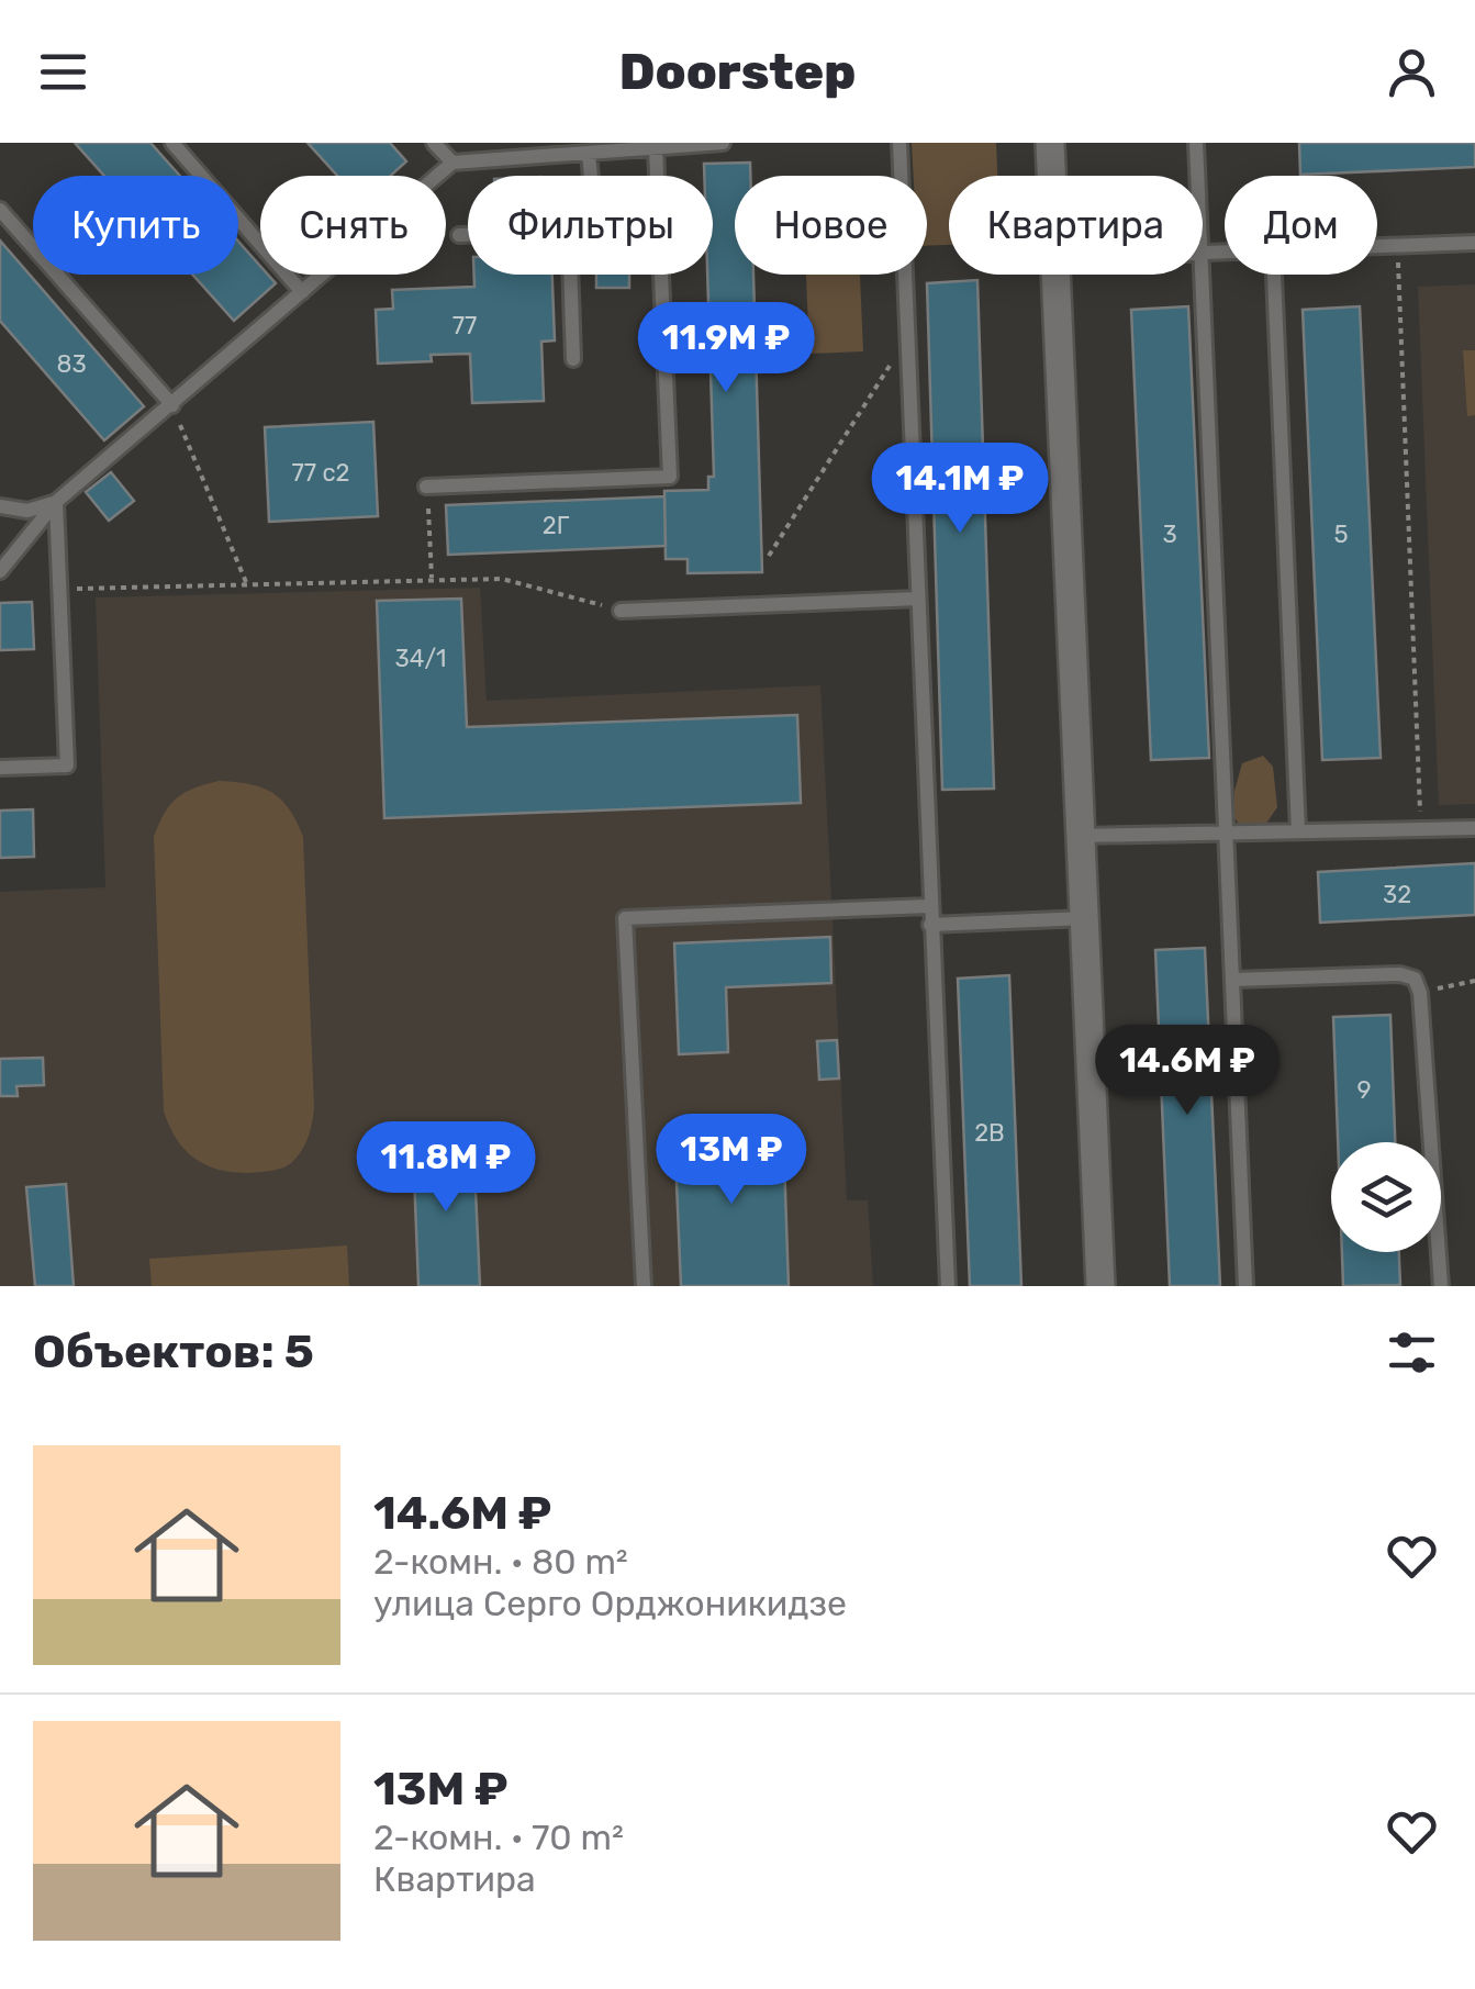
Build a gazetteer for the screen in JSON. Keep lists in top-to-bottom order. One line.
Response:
{"house_numbers":["77","83","77 с2","2Г","3","5","34/1","32","9","2В"],"page":{"header":"Doorstep","chip":["Купить","Снять","Фильтры","Новое","Квартира","Дом"],"price":["11.9M ₽","14.1M ₽","14.6M ₽","13M ₽","11.8M ₽"],"heading":"Объектов: 5","list":[{"name":"14.6M ₽","note":"2-комн. · 80 m² · улица Серго Орджоникидзе"},{"name":"13M ₽","note":"2-комн. · 70 m² · Квартира"}]}}
